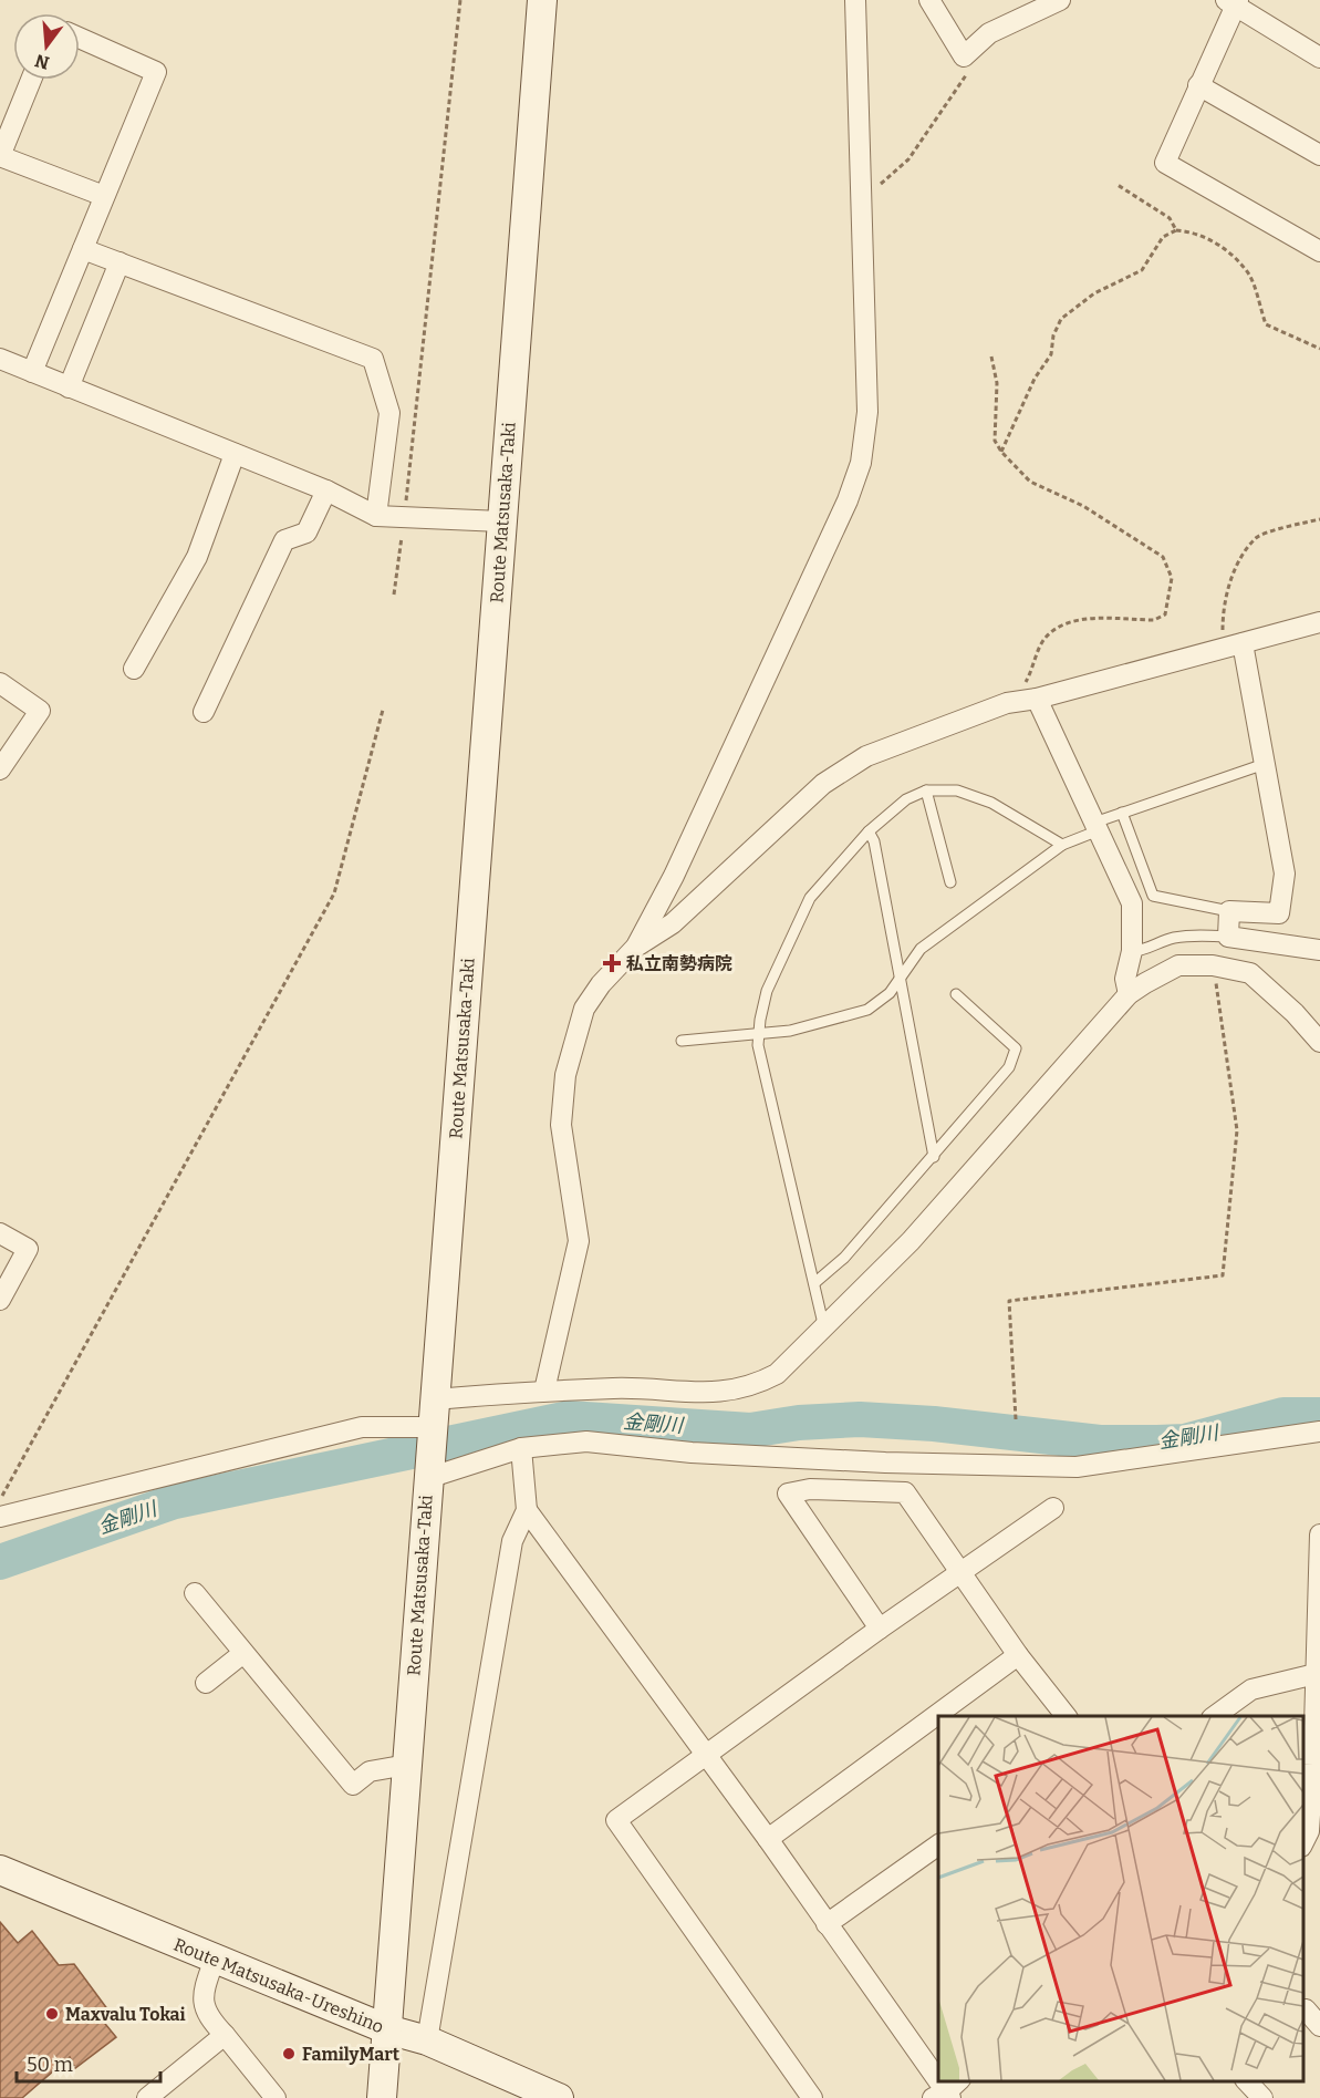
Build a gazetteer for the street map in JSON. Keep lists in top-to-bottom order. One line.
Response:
{"streets":{"main road":["Route Matsusaka-Taki","Route Matsusaka-Ureshino"]},"crossings":[["Route Matsusaka-Taki","Route Matsusaka-Ureshino"]],"water":["金剛川"],"places":{"health":["私立南勢病院"],"other":["Maxvalu Tokai","FamilyMart"]},"scale_bar":"50 m","north":"bottom"}
